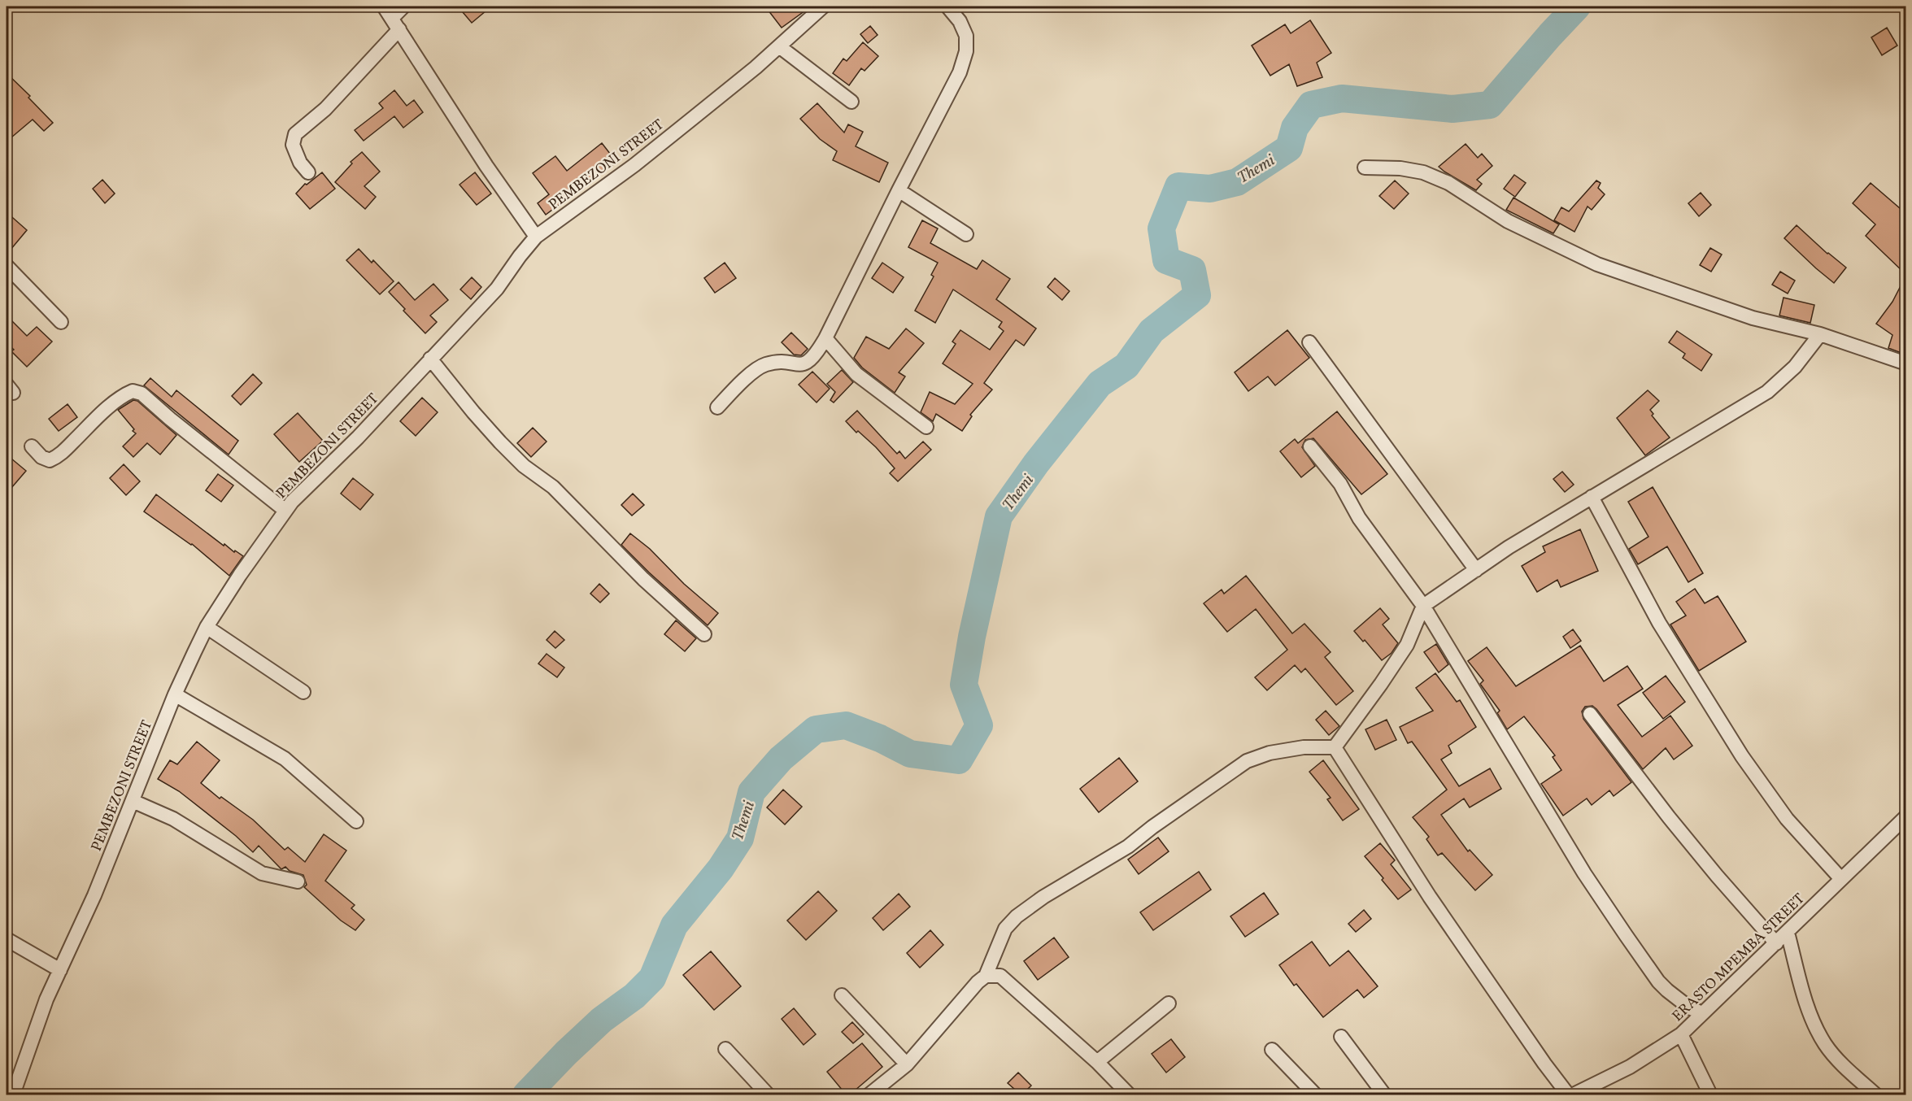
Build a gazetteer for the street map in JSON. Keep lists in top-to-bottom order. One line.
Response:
{"streets":{"street":["PEMBEZONI STREET","ERASTO MPEMBA STREET"]},"water":["Themi"]}
